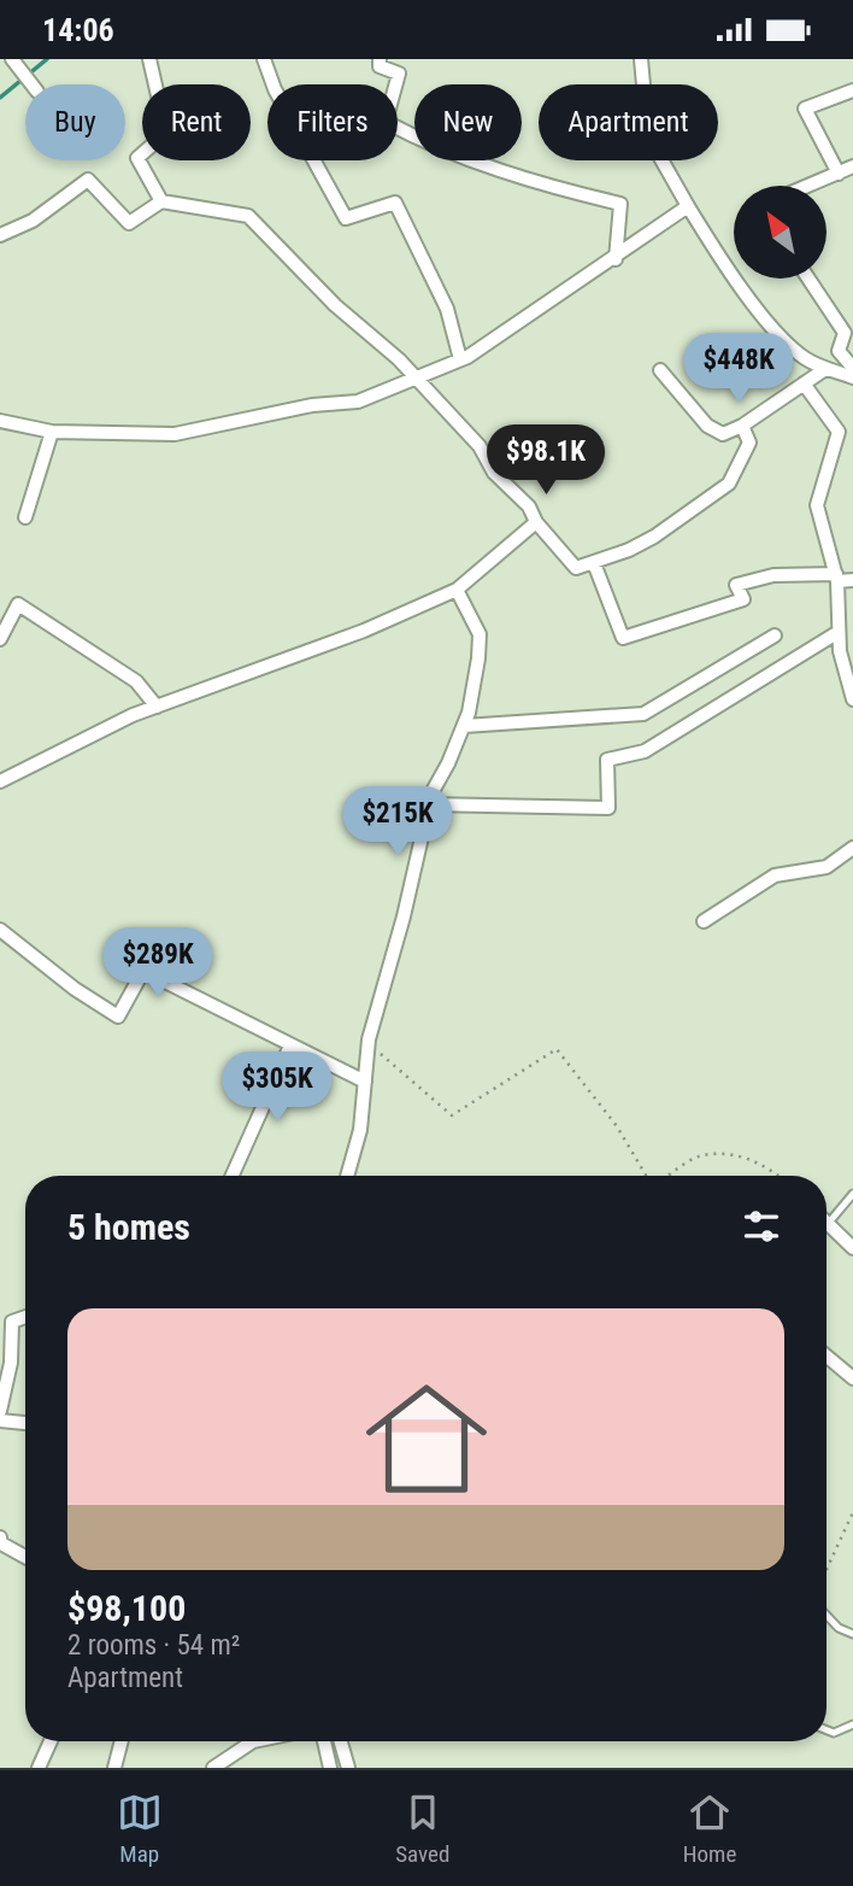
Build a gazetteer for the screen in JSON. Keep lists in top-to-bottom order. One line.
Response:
{"north":"top left","page":{"status":"14:06","chip":["Buy","Rent","Filters","New","Apartment"],"price":["$448K","$98.1K","$215K","$289K","$305K"],"heading":"5 homes","list":[{"name":"$98,100","note":"2 rooms · 54 m² · Apartment"}],"tabs":["Map","Saved","Home"]}}
